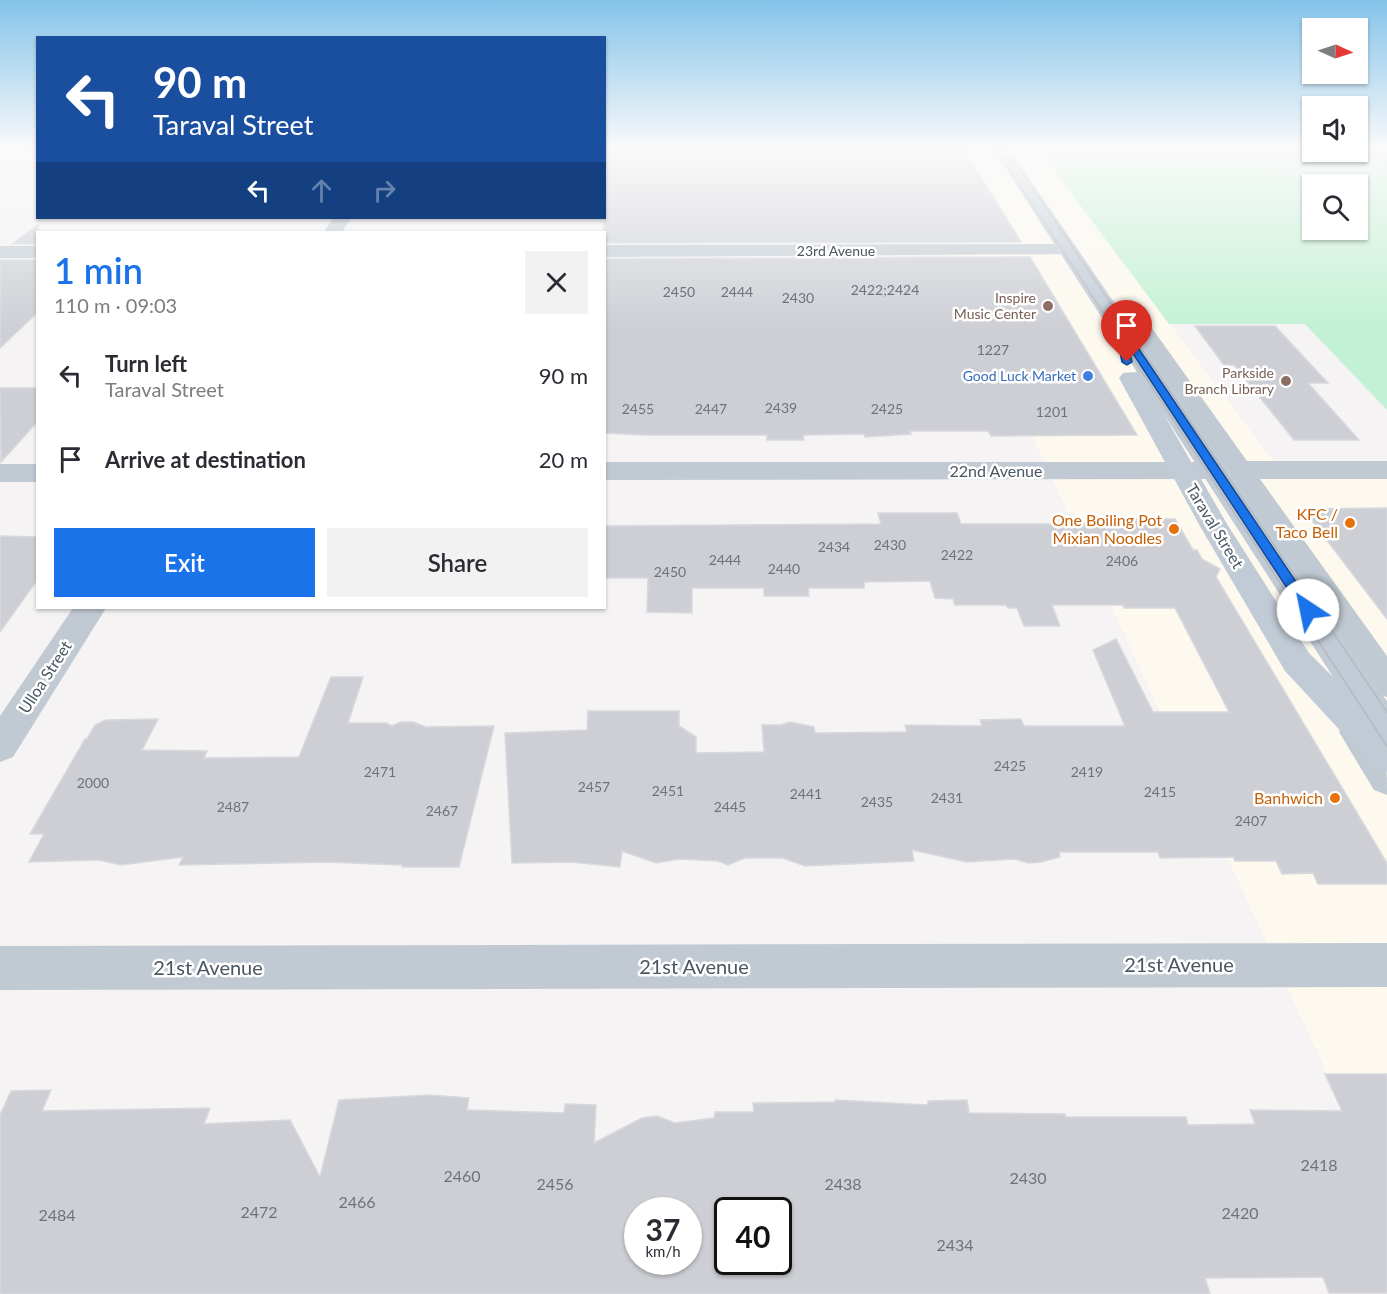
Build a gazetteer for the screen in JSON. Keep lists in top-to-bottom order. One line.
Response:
{"streets":{"street":["23rd Avenue","22nd Avenue","Taraval Street","Ulloa Street","21st Avenue"]},"crossings":[["23rd Avenue","Taraval Street"],["22nd Avenue","Taraval Street"]],"places":["Inspire Music Center","Good Luck Market","Parkside Branch Library","KFC / Taco Bell","One Boiling Pot Mixian Noodles","Banhwich"],"house_numbers":["2422;2424","2450","2444","2430","1227","2439","2455","2447","2425","1201","2430","2434","2422","2444","2406","2440","2450","2425","2471","2419","2000","2457","2451","2415","2441","2431","2435","2487","2445","2467","2407","2418","2460","2430","2456","2438","2466","2472","2420","2484","2434"],"north":"right","page":{"turn":["90 m","Taraval Street"],"heading":["1 min","110 m · 09:03"],"list":[{"name":"Turn left","note":"Taraval Street","value":"90 m"},{"name":"Arrive at destination","value":"20 m"}],"buttons":["Exit","Share"],"speed":"37 km/h","limit":"40"}}
